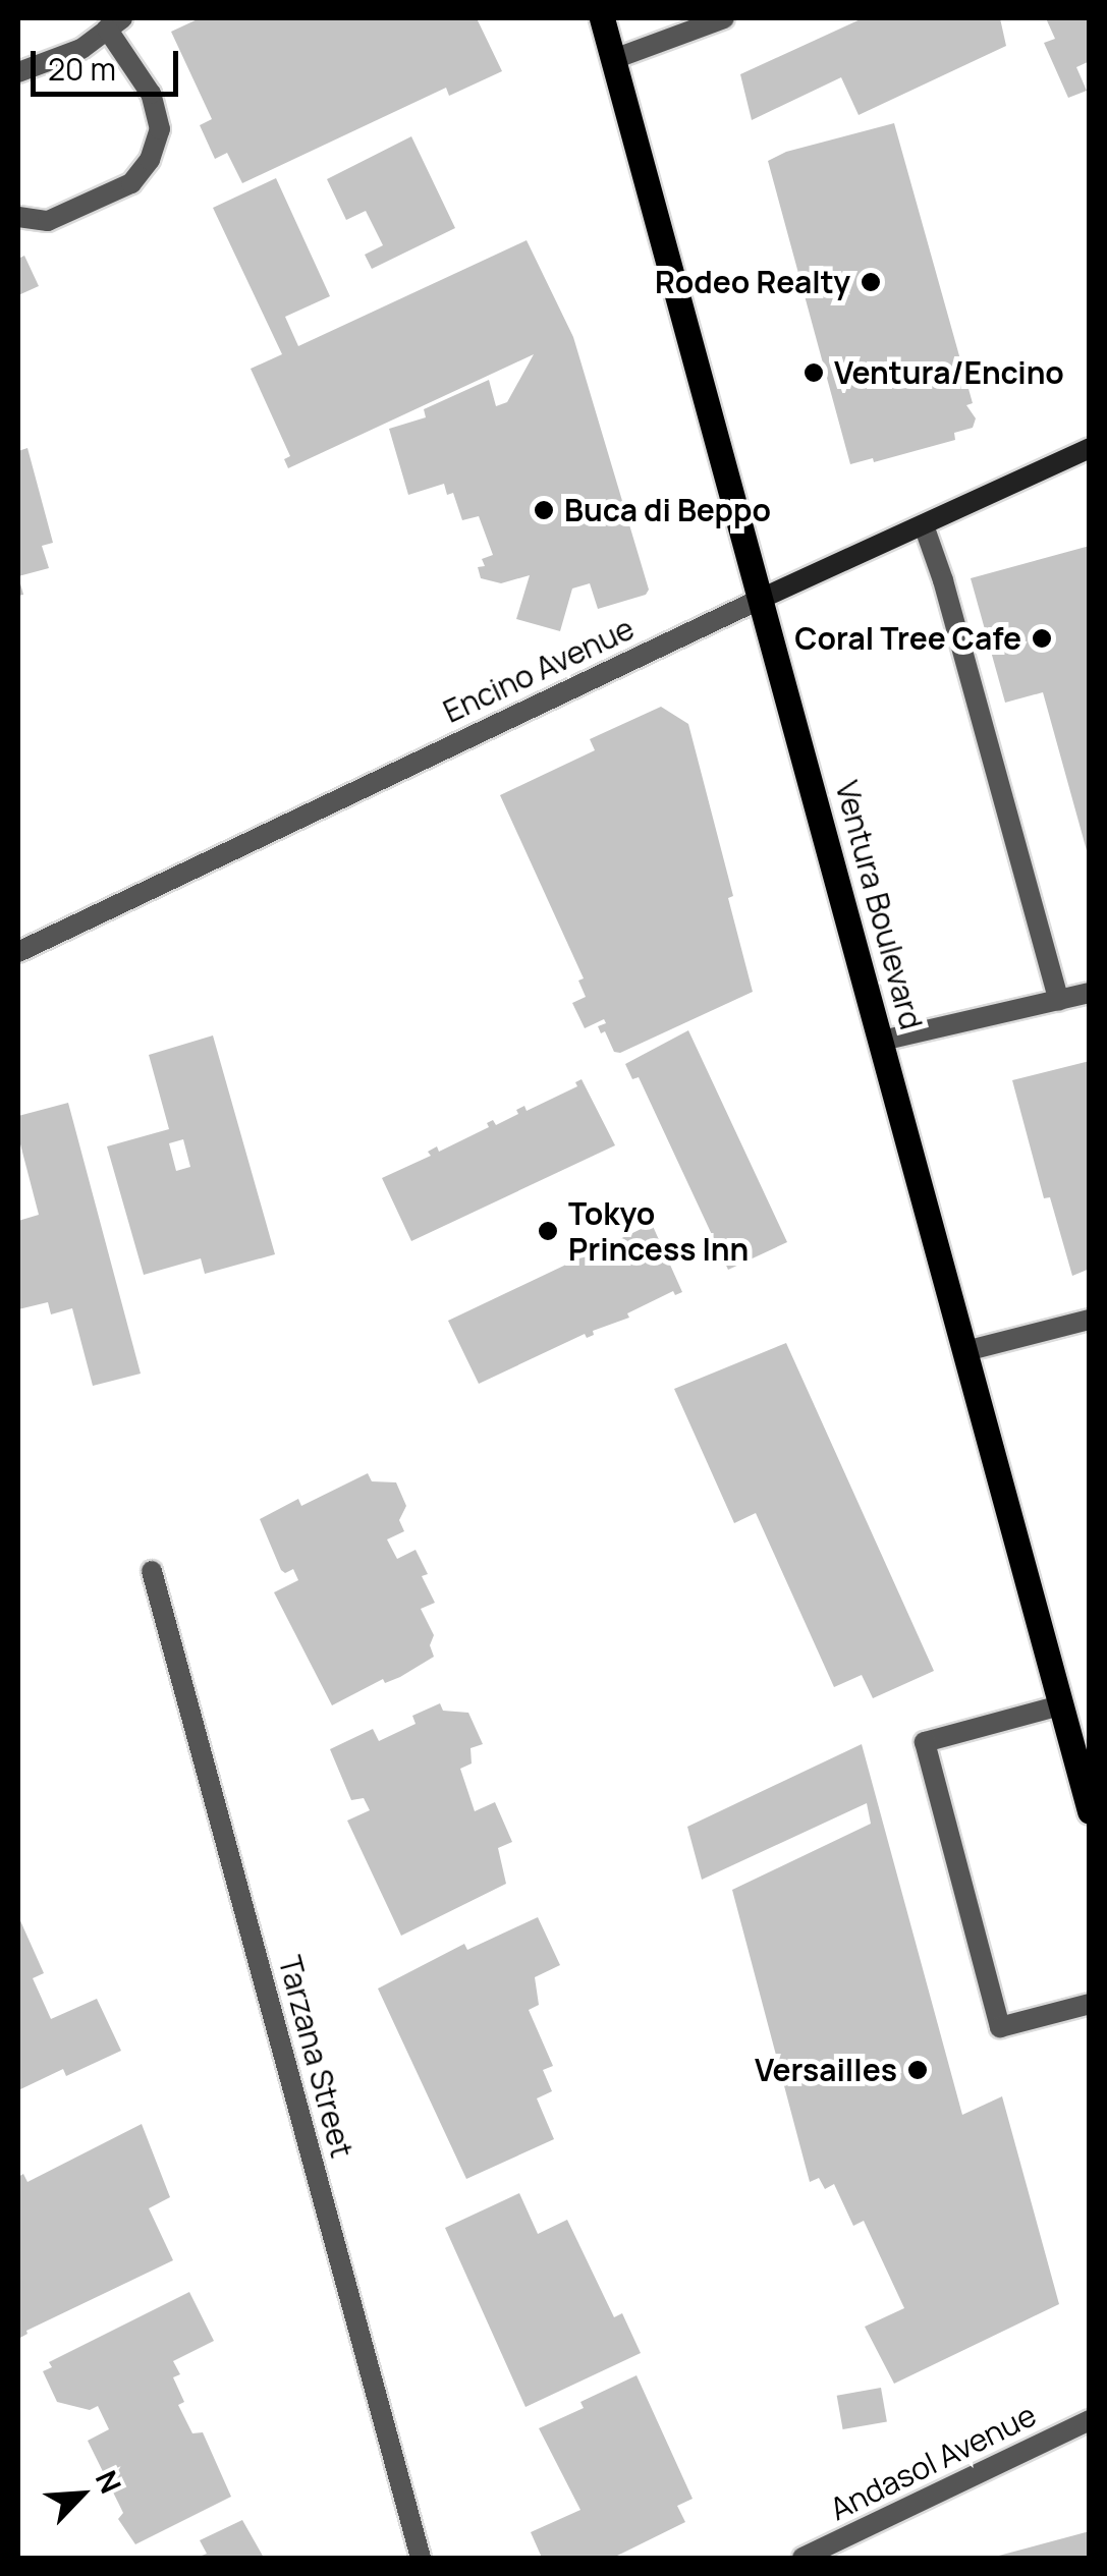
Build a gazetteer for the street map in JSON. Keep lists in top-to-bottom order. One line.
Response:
{"streets":{"main road":["Ventura Boulevard"],"street":["Encino Avenue","Tarzana Street","Andasol Avenue"]},"crossings":[["Encino Avenue","Ventura Boulevard"]],"places":["Rodeo Realty","Ventura/Encino","Buca di Beppo","Coral Tree Cafe","Tokyo Princess Inn","Versailles"],"scale_bar":"20 m","north":"top right"}
